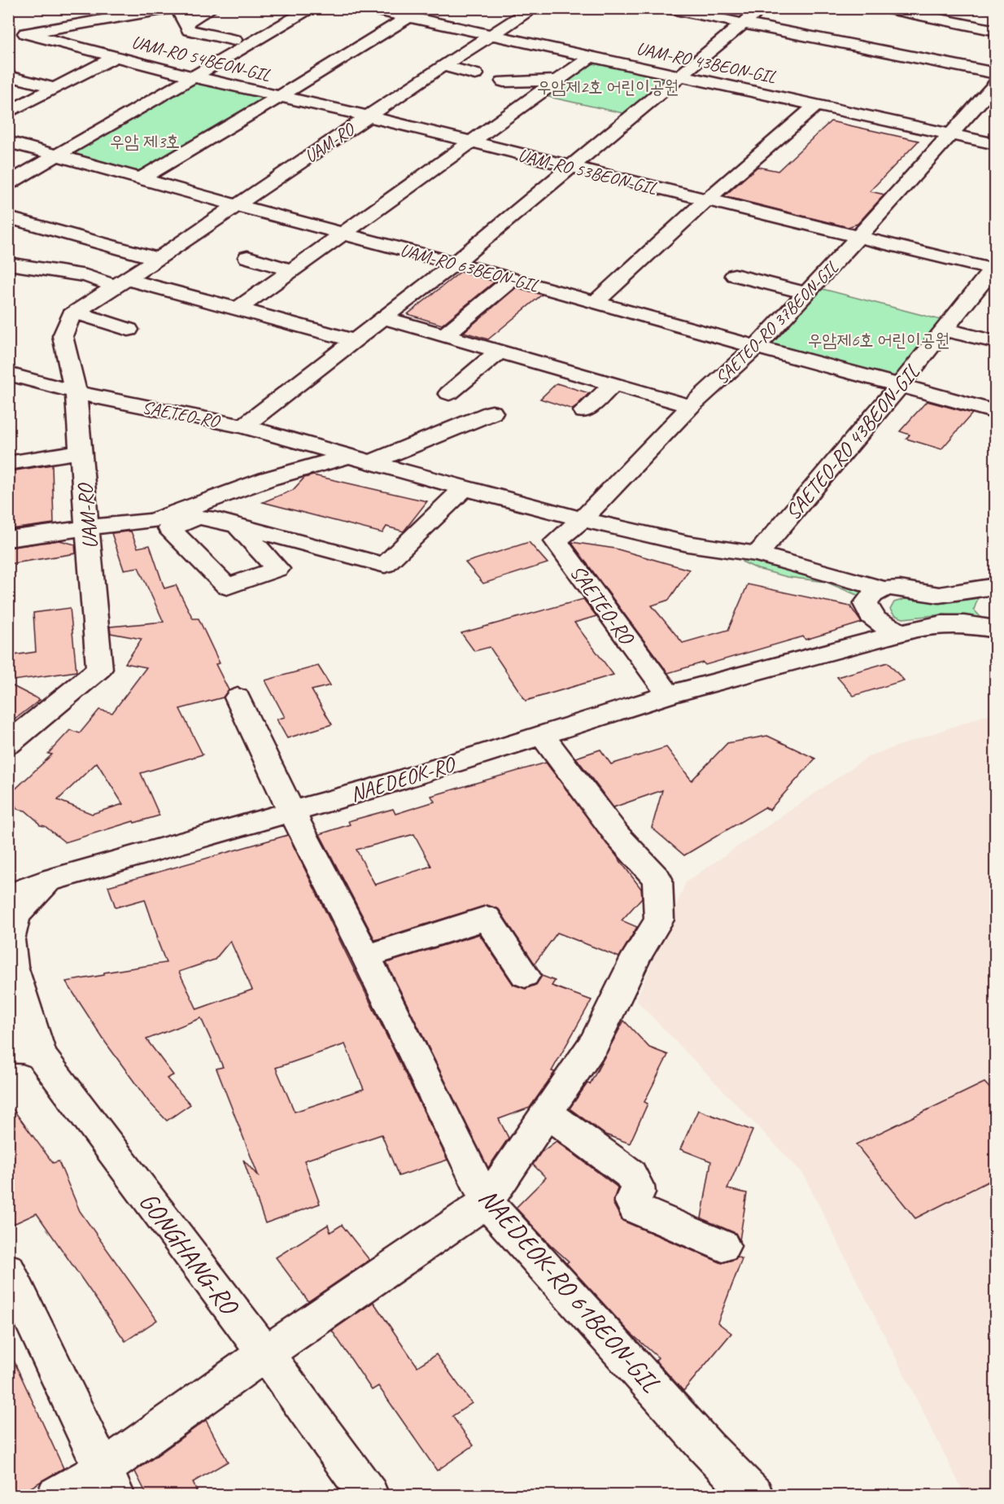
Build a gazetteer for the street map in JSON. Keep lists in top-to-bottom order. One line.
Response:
{"streets":{"street":["UAM-RO 54BEON-GIL","UAM-RO 43BEON-GIL","UAM-RO","UAM-RO 53BEON-GIL","UAM-RO 63BEON-GIL","SAETEO-RO 37BEON-GIL","SAETEO-RO","SAETEO-RO 43BEON-GIL","NAEDEOK-RO","GONGHANG-RO","NAEDEOK-RO 61BEON-GIL"]},"crossings":[["UAM-RO 54BEON-GIL","UAM-RO 43BEON-GIL"],["UAM-RO 54BEON-GIL","UAM-RO"],["UAM-RO 54BEON-GIL","UAM-RO 53BEON-GIL"],["UAM-RO 54BEON-GIL","UAM-RO 63BEON-GIL"],["UAM-RO 43BEON-GIL","UAM-RO"],["UAM-RO 43BEON-GIL","SAETEO-RO 37BEON-GIL"],["UAM-RO","UAM-RO 53BEON-GIL"],["UAM-RO","UAM-RO 63BEON-GIL"],["UAM-RO","SAETEO-RO"],["UAM-RO 53BEON-GIL","SAETEO-RO 37BEON-GIL"],["UAM-RO 53BEON-GIL","SAETEO-RO 43BEON-GIL"],["UAM-RO 63BEON-GIL","SAETEO-RO 37BEON-GIL"],["UAM-RO 63BEON-GIL","SAETEO-RO 43BEON-GIL"],["SAETEO-RO 37BEON-GIL","SAETEO-RO"],["SAETEO-RO","NAEDEOK-RO"],["NAEDEOK-RO","NAEDEOK-RO 61BEON-GIL"]],"parks":["우암제2호 어린이공원","우암 제3호","우암제6호 어린이공원"]}
